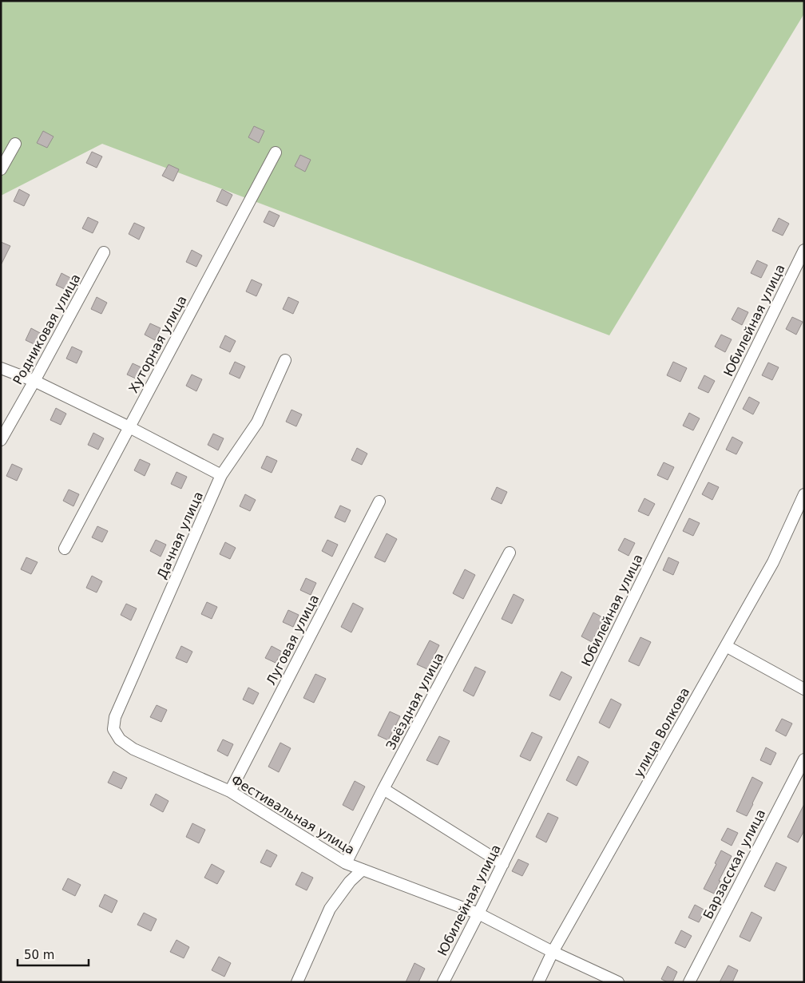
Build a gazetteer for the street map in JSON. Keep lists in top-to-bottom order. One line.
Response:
{"streets":{"street":["Юбилейная улица","Родниковая улица","Хуторная улица","Дачная улица","Луговая улица","Звёздная улица","улица Волкова","Фестивальная улица","Барзасская улица"]},"crossings":[["Юбилейная улица","Фестивальная улица"],["Дачная улица","Фестивальная улица"],["Луговая улица","Фестивальная улица"],["Звёздная улица","Фестивальная улица"],["улица Волкова","Фестивальная улица"]],"scale_bar":"50 m"}
